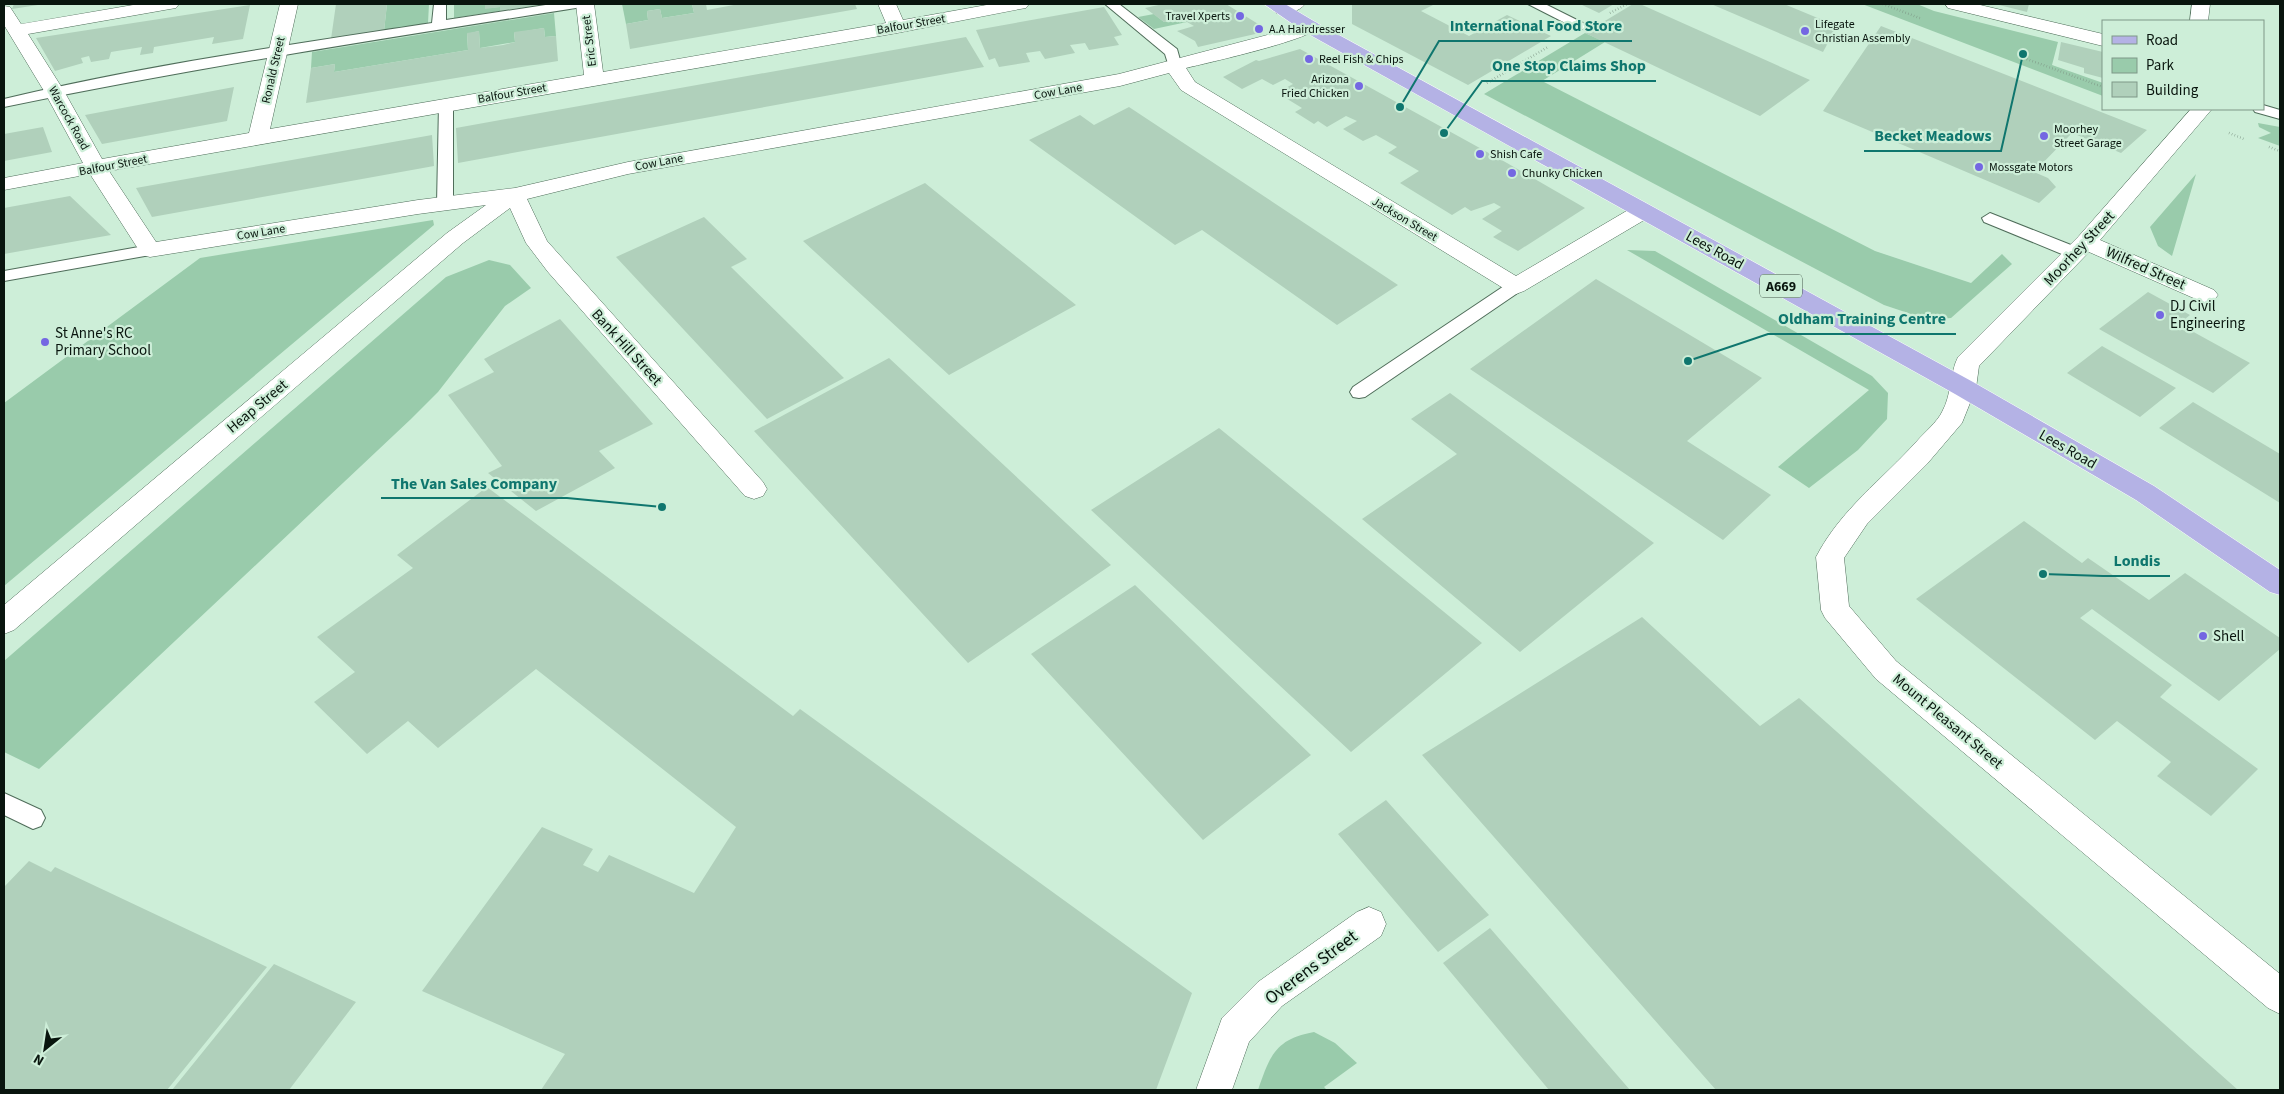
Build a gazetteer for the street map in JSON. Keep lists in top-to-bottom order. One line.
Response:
{"streets":{"main road":["Lees Road","A669"],"street":["Balfour Street","Eric Street","Ronald Street","Cow Lane","Warcock Road","Jackson Street","Moorhey Street","Wilfred Street","Bank Hill Street","Heap Street","Mount Pleasant Street","Overens Street"]},"crossings":[["Balfour Street","Eric Street"],["Balfour Street","Ronald Street"],["Balfour Street","Warcock Road"],["Cow Lane","Warcock Road"],["Cow Lane","Jackson Street"],["Cow Lane","Lees Road"],["Cow Lane","Bank Hill Street"],["Cow Lane","Heap Street"],["Moorhey Street","Lees Road"],["Moorhey Street","Wilfred Street"],["Moorhey Street","Mount Pleasant Street"],["Lees Road","Mount Pleasant Street"],["Bank Hill Street","Heap Street"]],"places":["Travel Xperts","A.A Hairdresser","Lifegate Christian Assembly","Becket Meadows","Reel Fish & Chips","Arizona Fried Chicken","International Food Store","One Stop Claims Shop","Moorhey Street Garage","Shish Cafe","Mossgate Motors","Chunky Chicken","DJ Civil Engineering","St Anne's RC Primary School","Oldham Training Centre","The Van Sales Company","Londis","Shell"],"legend":["Road","Park","Building"],"north":"bottom left"}
